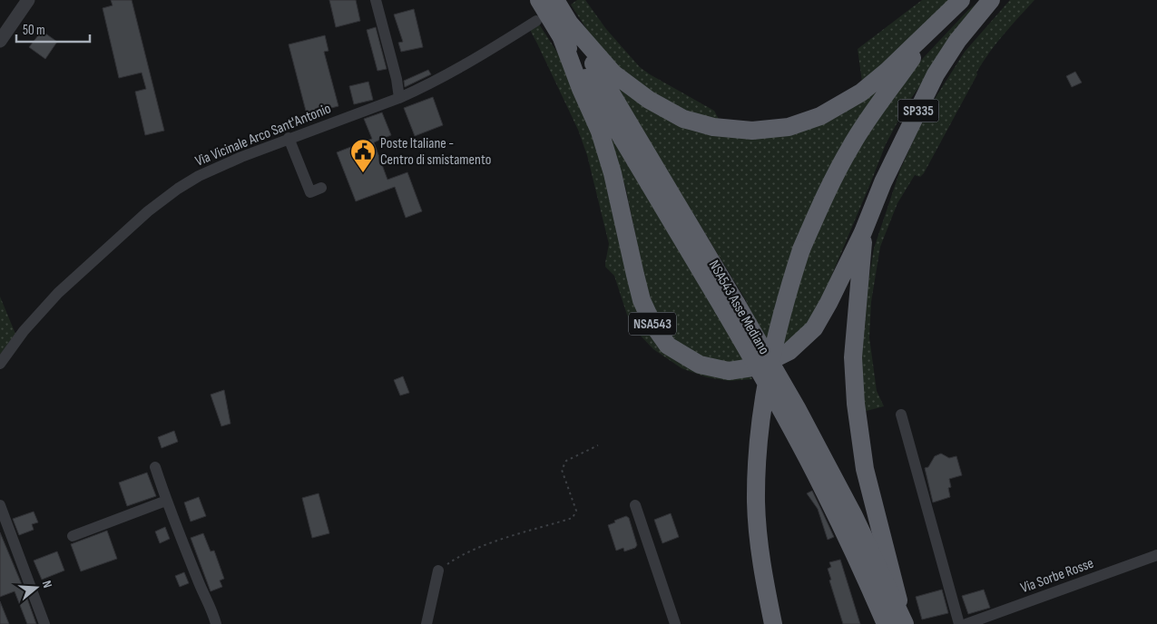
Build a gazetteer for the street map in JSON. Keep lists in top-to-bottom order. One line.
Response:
{"streets":{"highway":["SP335","NSA543 Asse Mediano","NSA543"],"street":["Via Vicinale Arco Sant'Antonio","Via Sorbe Rosse"]},"crossings":[["SP335","NSA543"],["NSA543 Asse Mediano","NSA543"]],"places":{"public building":["Poste Italiane - Centro di smistamento"]},"scale_bar":"50 m","north":"right"}
